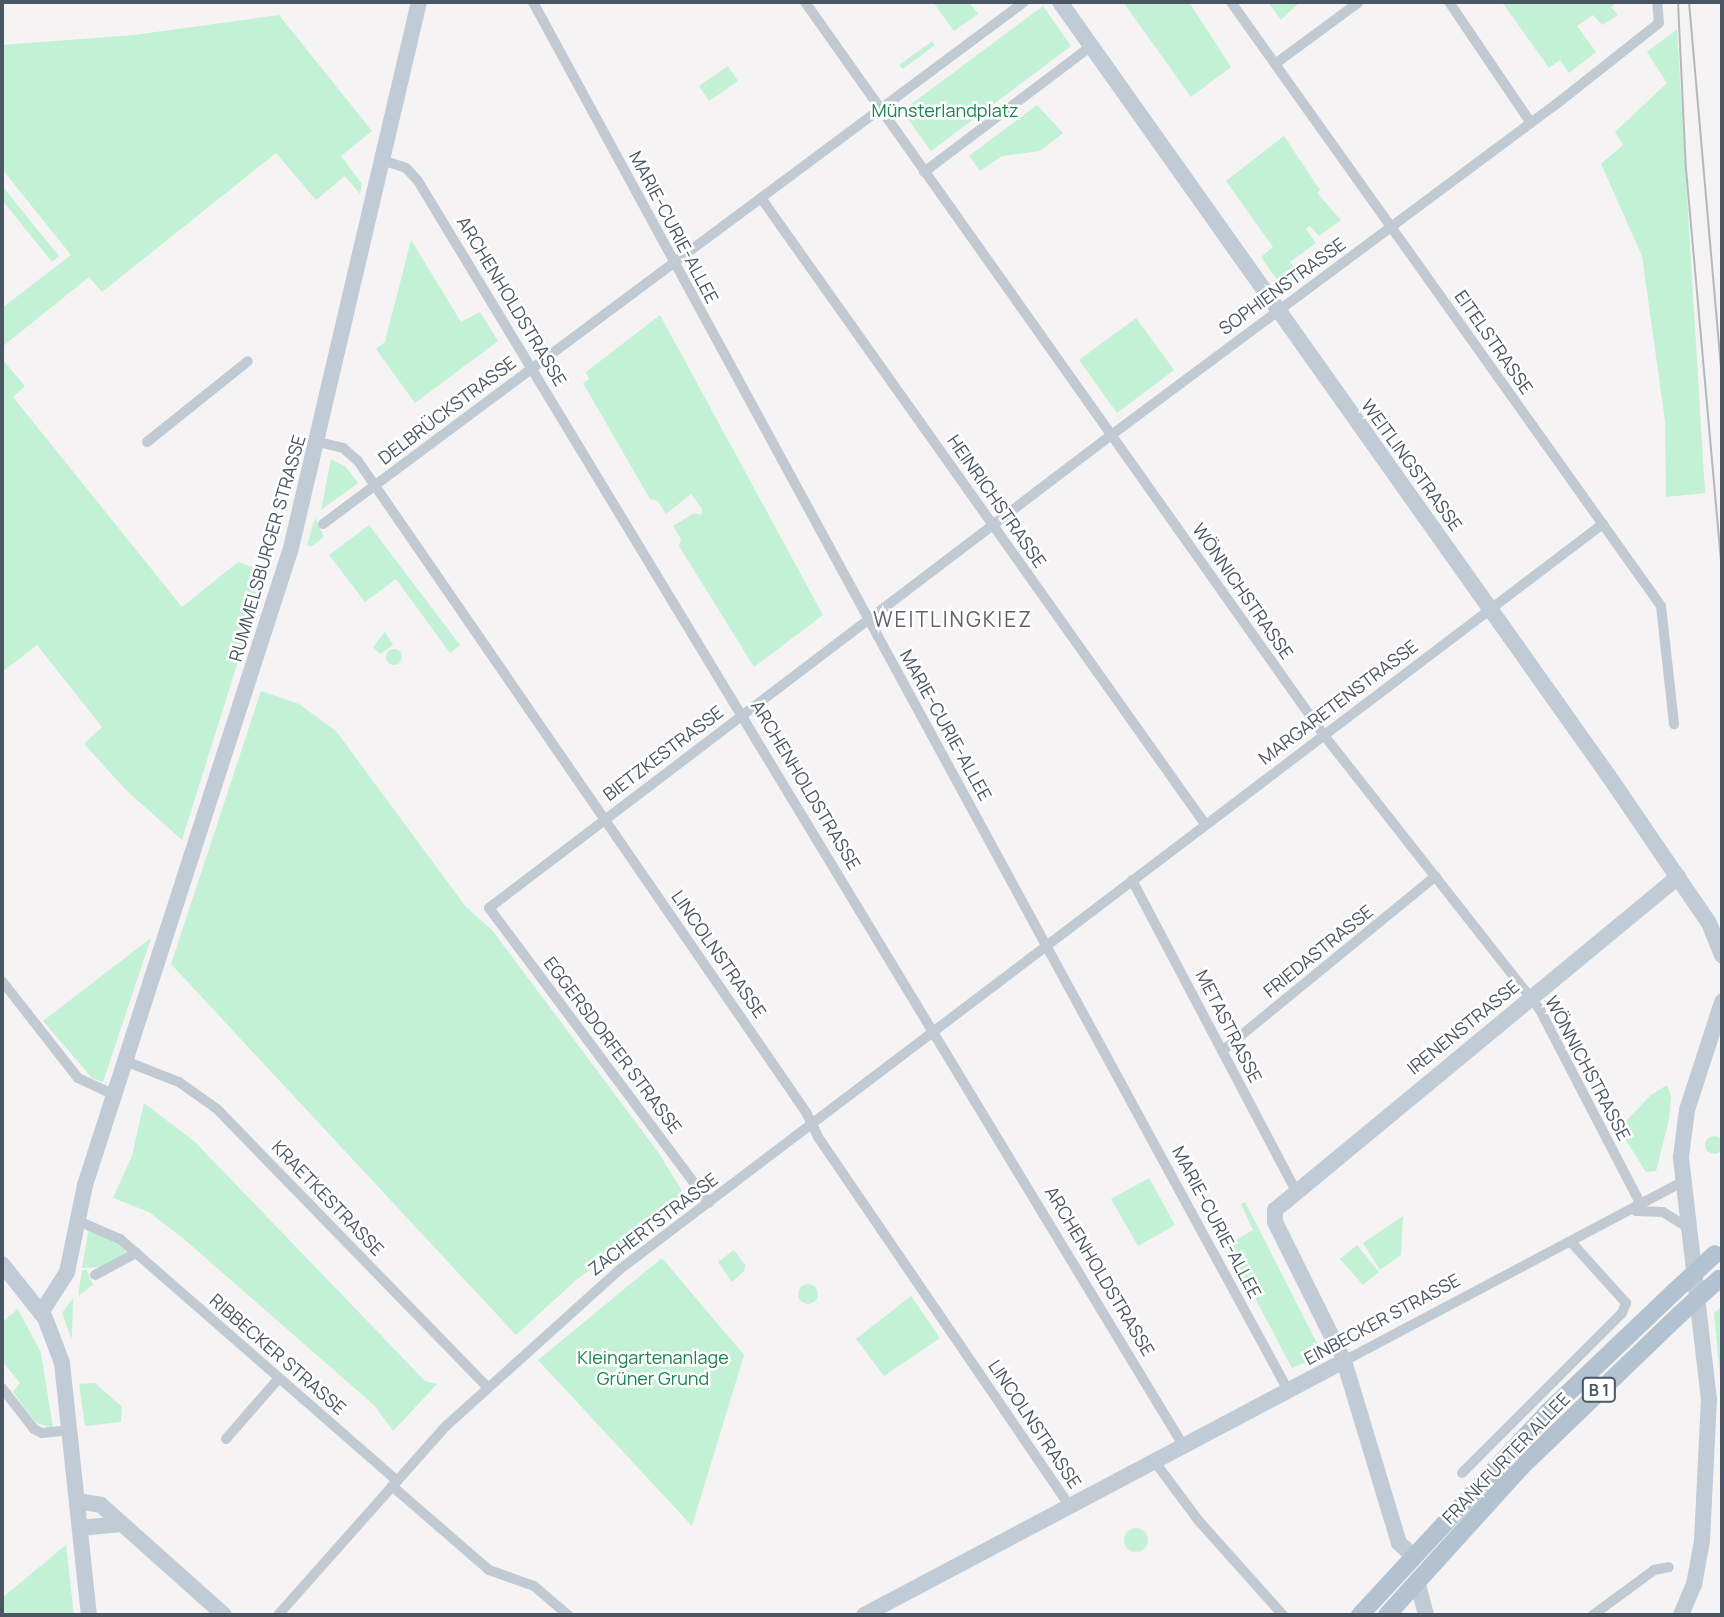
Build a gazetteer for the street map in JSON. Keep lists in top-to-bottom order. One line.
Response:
{"streets":{"main road":["B 1","FRANKFURTER ALLEE"],"street":["MARIE-CURIE-ALLEE","SOPHIENSTRASSE","ARCHENHOLDSTRASSE","EITELSTRASSE","DELBRÜCKSTRASSE","WEITLINGSTRASSE","HEINRICHSTRASSE","RUMMELSBURGER STRASSE","WÖNNICHSTRASSE","MARGARETENSTRASSE","BIETZKESTRASSE","FRIEDASTRASSE","LINCOLNSTRASSE","METASTRASSE","IRENENSTRASSE","EGGERSDORFER STRASSE","KRAETKESTRASSE","ZACHERTSTRASSE","EINBECKER STRASSE","RIBBECKER STRASSE"]},"crossings":[["MARIE-CURIE-ALLEE","DELBRÜCKSTRASSE"],["MARIE-CURIE-ALLEE","BIETZKESTRASSE"],["MARIE-CURIE-ALLEE","ZACHERTSTRASSE"],["MARIE-CURIE-ALLEE","EINBECKER STRASSE"],["SOPHIENSTRASSE","EITELSTRASSE"],["SOPHIENSTRASSE","WEITLINGSTRASSE"],["SOPHIENSTRASSE","HEINRICHSTRASSE"],["SOPHIENSTRASSE","WÖNNICHSTRASSE"],["SOPHIENSTRASSE","BIETZKESTRASSE"],["ARCHENHOLDSTRASSE","DELBRÜCKSTRASSE"],["ARCHENHOLDSTRASSE","RUMMELSBURGER STRASSE"],["ARCHENHOLDSTRASSE","BIETZKESTRASSE"],["ARCHENHOLDSTRASSE","ZACHERTSTRASSE"],["ARCHENHOLDSTRASSE","EINBECKER STRASSE"],["EITELSTRASSE","MARGARETENSTRASSE"],["DELBRÜCKSTRASSE","HEINRICHSTRASSE"],["DELBRÜCKSTRASSE","WÖNNICHSTRASSE"],["DELBRÜCKSTRASSE","LINCOLNSTRASSE"],["WEITLINGSTRASSE","MARGARETENSTRASSE"],["WEITLINGSTRASSE","IRENENSTRASSE"],["HEINRICHSTRASSE","MARGARETENSTRASSE"],["RUMMELSBURGER STRASSE","LINCOLNSTRASSE"],["RUMMELSBURGER STRASSE","KRAETKESTRASSE"],["RUMMELSBURGER STRASSE","RIBBECKER STRASSE"],["WÖNNICHSTRASSE","MARGARETENSTRASSE"],["WÖNNICHSTRASSE","FRIEDASTRASSE"],["WÖNNICHSTRASSE","IRENENSTRASSE"],["WÖNNICHSTRASSE","EINBECKER STRASSE"],["MARGARETENSTRASSE","METASTRASSE"],["MARGARETENSTRASSE","ZACHERTSTRASSE"],["BIETZKESTRASSE","LINCOLNSTRASSE"],["BIETZKESTRASSE","EGGERSDORFER STRASSE"],["FRIEDASTRASSE","METASTRASSE"],["LINCOLNSTRASSE","ZACHERTSTRASSE"],["LINCOLNSTRASSE","EINBECKER STRASSE"],["METASTRASSE","IRENENSTRASSE"],["IRENENSTRASSE","EINBECKER STRASSE"],["EGGERSDORFER STRASSE","ZACHERTSTRASSE"],["KRAETKESTRASSE","ZACHERTSTRASSE"],["ZACHERTSTRASSE","RIBBECKER STRASSE"],["EINBECKER STRASSE","FRANKFURTER ALLEE"],["B 1","FRANKFURTER ALLEE"]],"districts":["WEITLINGKIEZ"],"parks":["Münsterlandplatz","Kleingartenanlage Grüner Grund"]}
